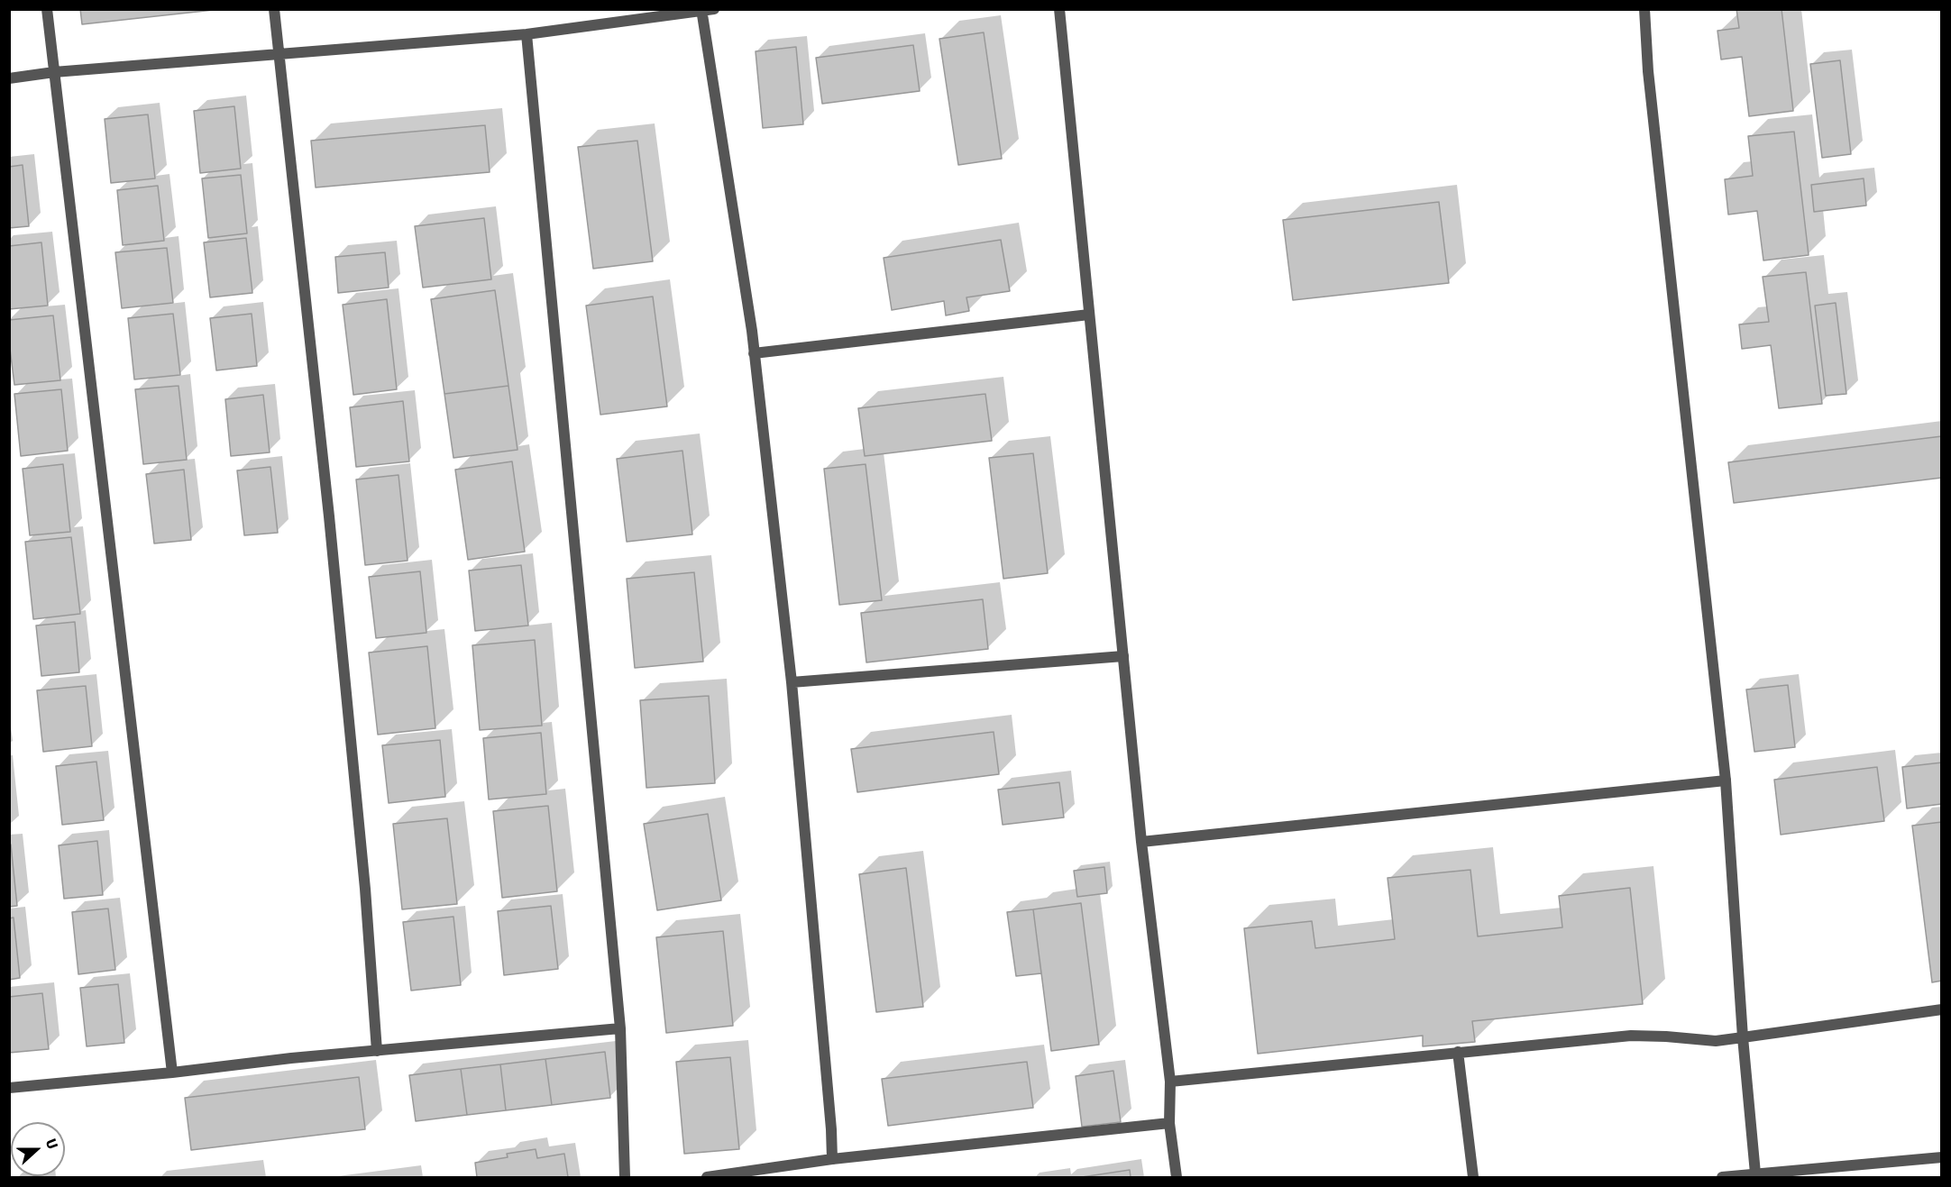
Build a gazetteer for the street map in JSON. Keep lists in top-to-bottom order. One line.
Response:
{"north":"right"}
